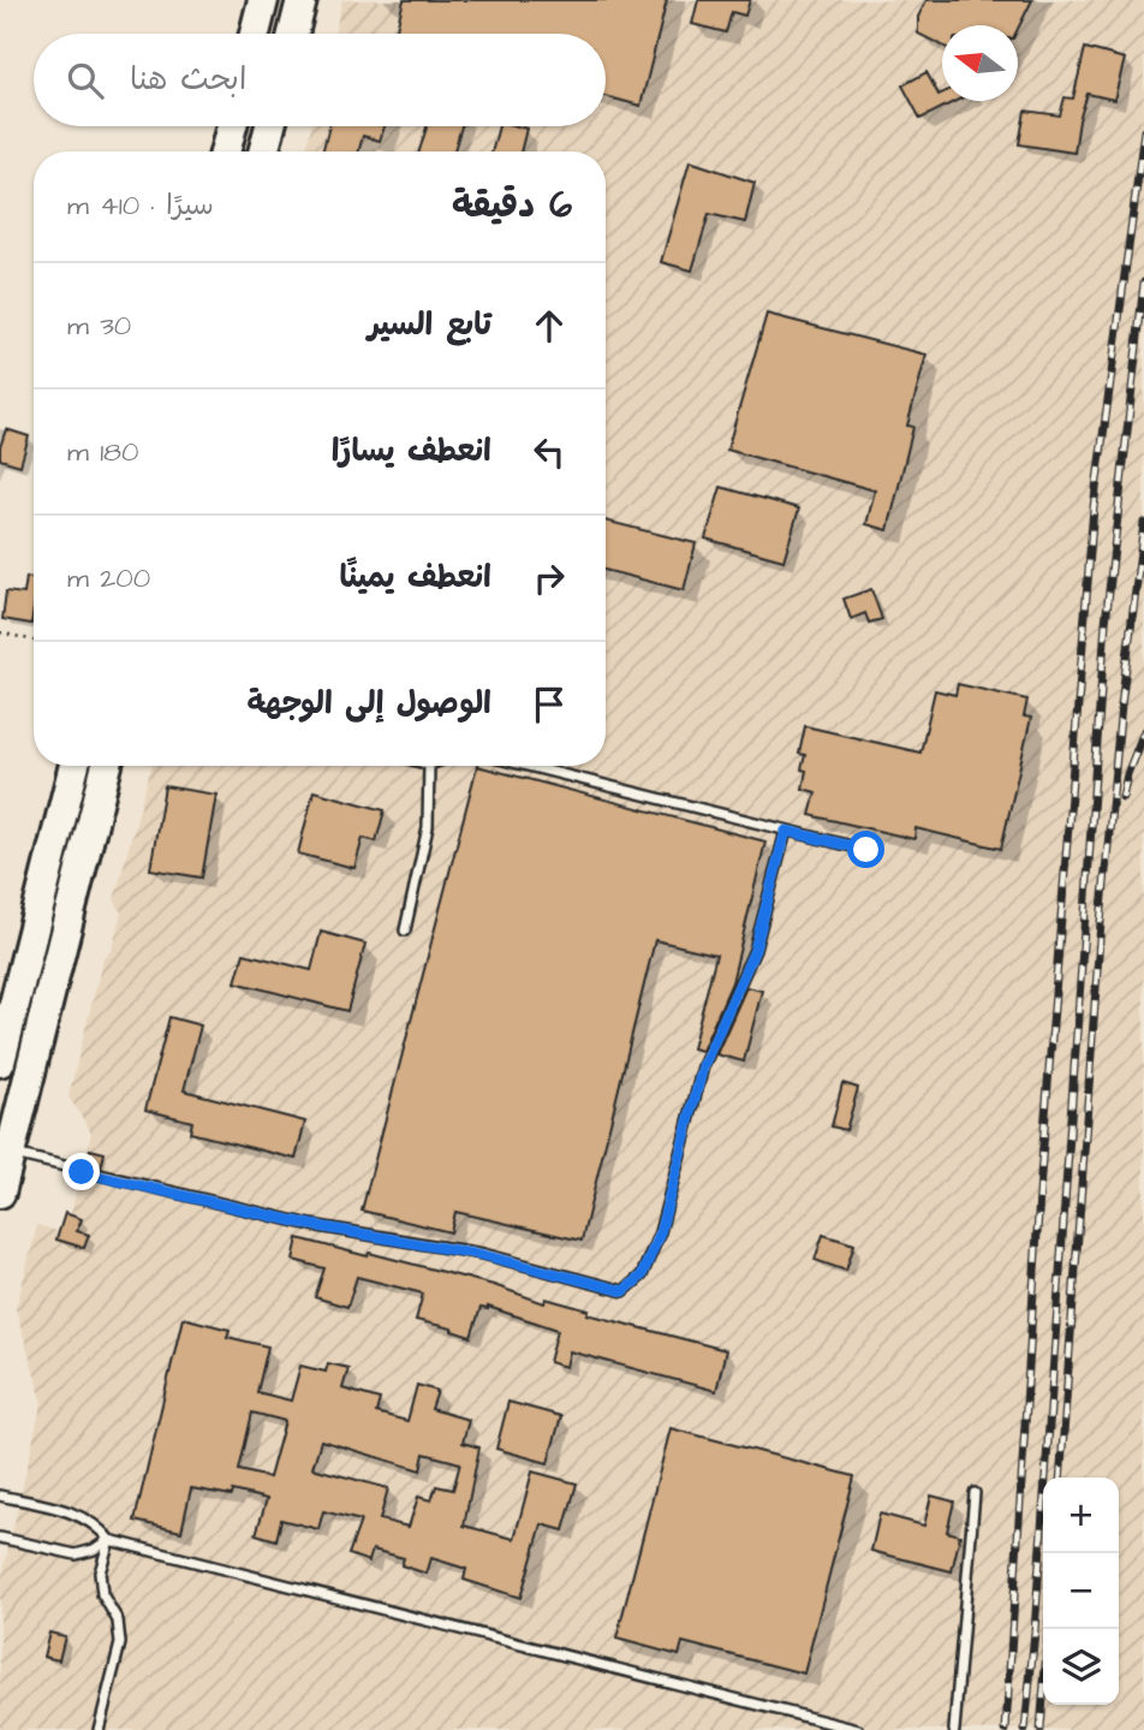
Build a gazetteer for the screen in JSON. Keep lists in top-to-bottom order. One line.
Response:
{"north":"left","page":{"search":"ابحث هنا","heading":["6 دقيقة","سيرًا · 410 m"],"list":[["تابع السير","30 m"],["انعطف يسارًا","180 m"],["انعطف يمينًا","200 m"],"الوصول إلى الوجهة"],"map_buttons":["+","−"]}}
